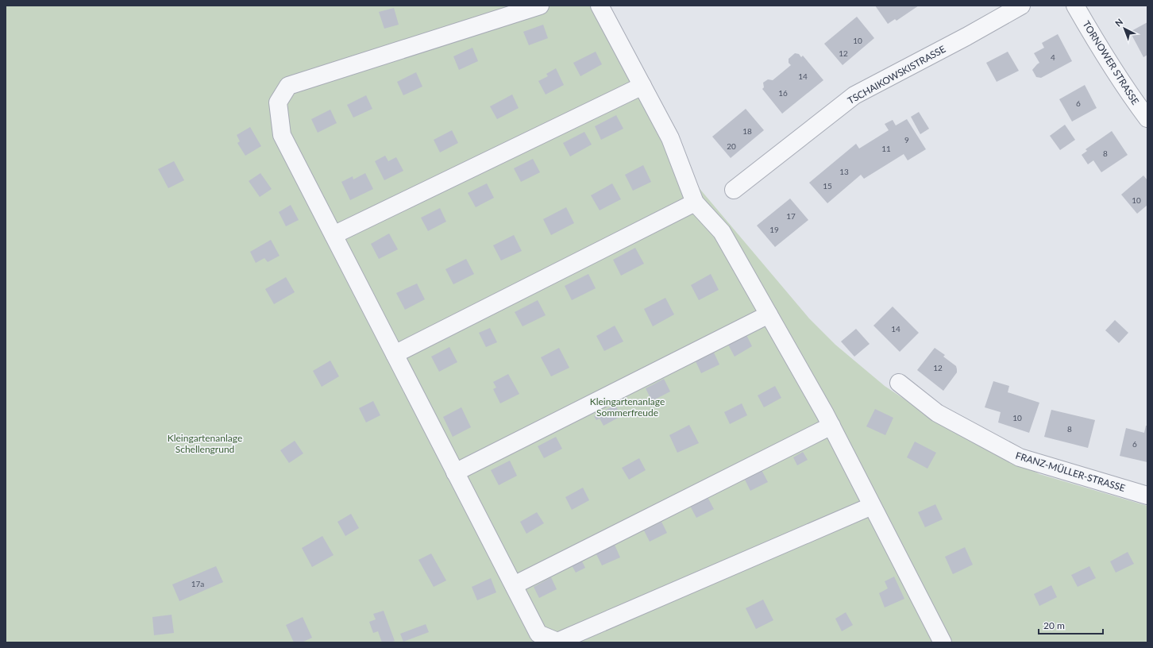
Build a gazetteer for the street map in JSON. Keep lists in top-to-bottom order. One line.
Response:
{"streets":{"street":["TORNOWER STRASSE","TSCHAIKOWSKISTRASSE","FRANZ-MÜLLER-STRASSE"]},"parks":["Kleingartenanlage Sommerfreude","Kleingartenanlage Schellengrund"],"house_numbers":["10","12","4","14","16","6","18","9","20","11","8","13","15","10","17","19","14","12","10","8","6","17a"],"scale_bar":"20 m","north":"top left"}
